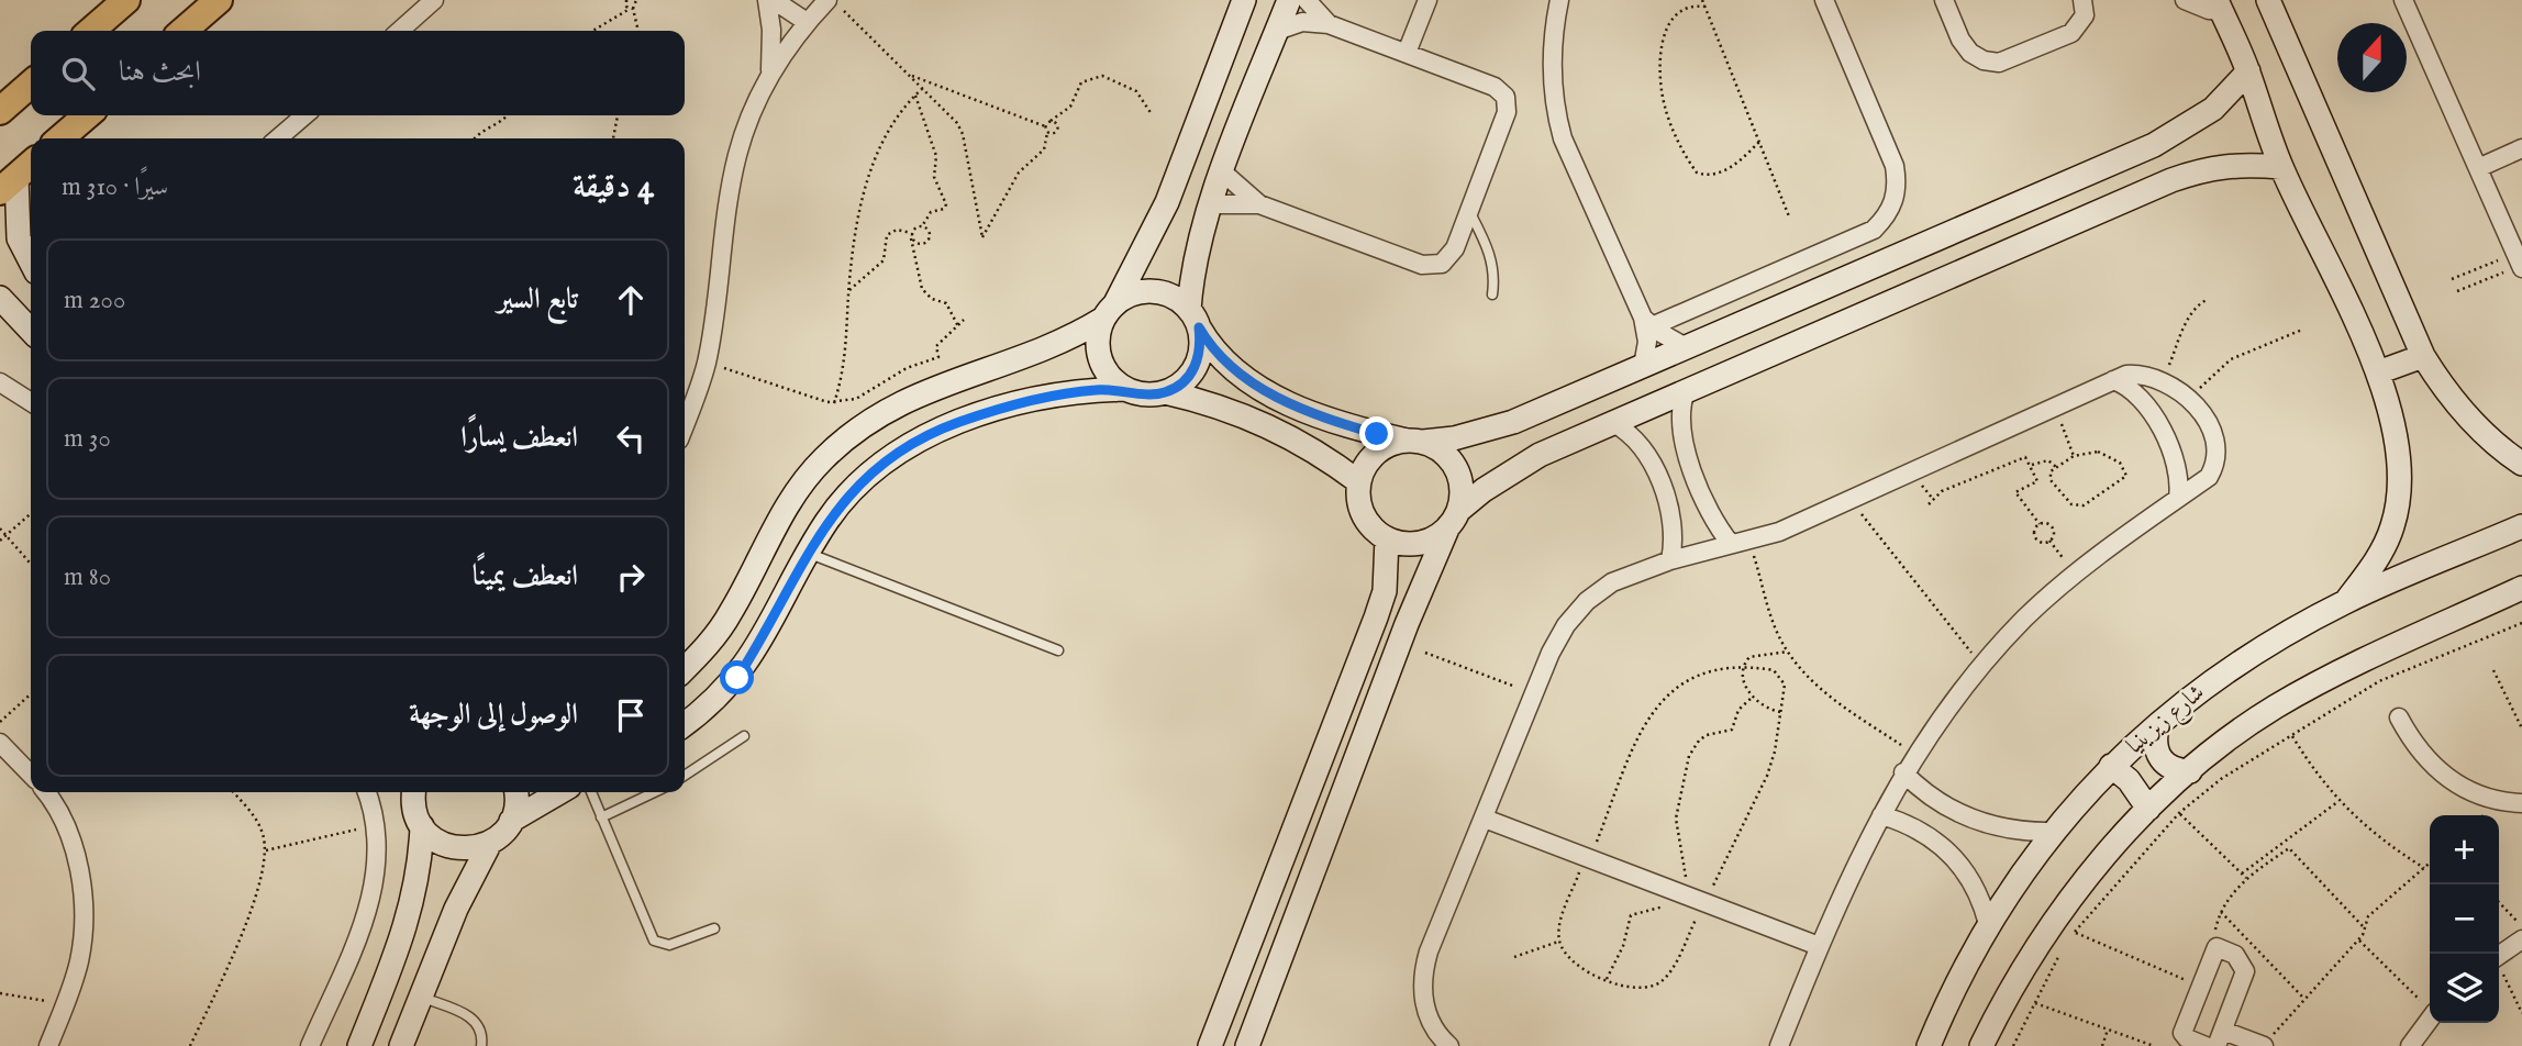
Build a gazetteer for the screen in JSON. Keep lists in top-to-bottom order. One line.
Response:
{"streets":{"street":["شارع زيزينيا"]},"north":"top","page":{"search":"ابحث هنا","heading":["4 دقيقة","سيرًا · 310 m"],"list":[["تابع السير","200 m"],["انعطف يسارًا","30 m"],["انعطف يمينًا","80 m"],"الوصول إلى الوجهة"],"map_buttons":["+","−"]}}
